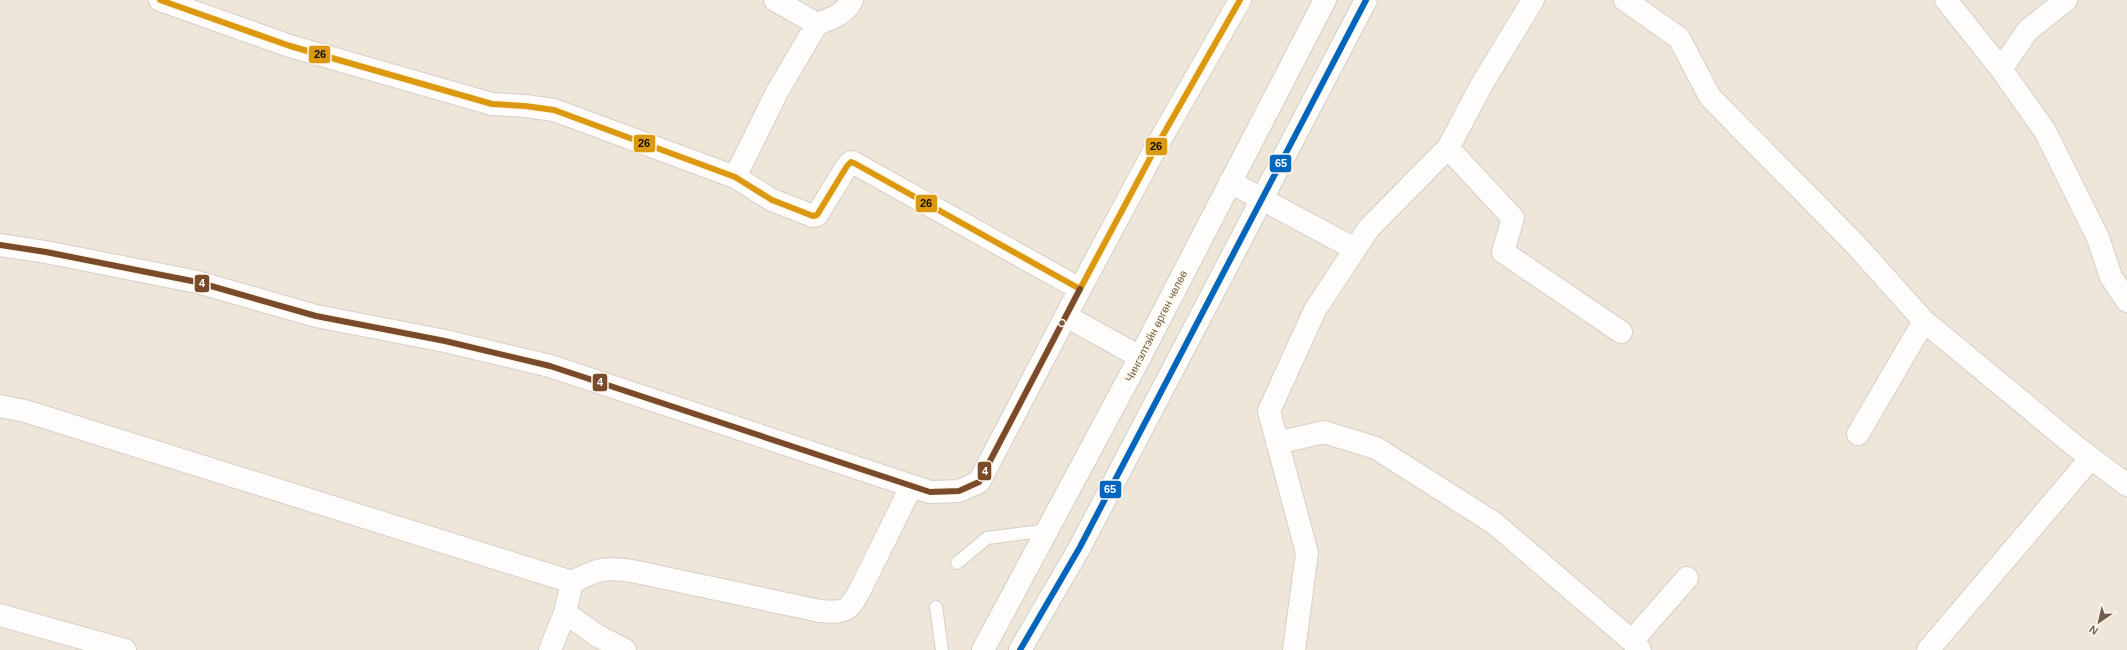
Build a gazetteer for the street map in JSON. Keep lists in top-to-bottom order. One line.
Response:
{"streets":{"street":["Чингэлтэйн өргөн чөлөө"]},"lines":["transit line 26","transit line 65","transit line 4"],"north":"bottom left"}
